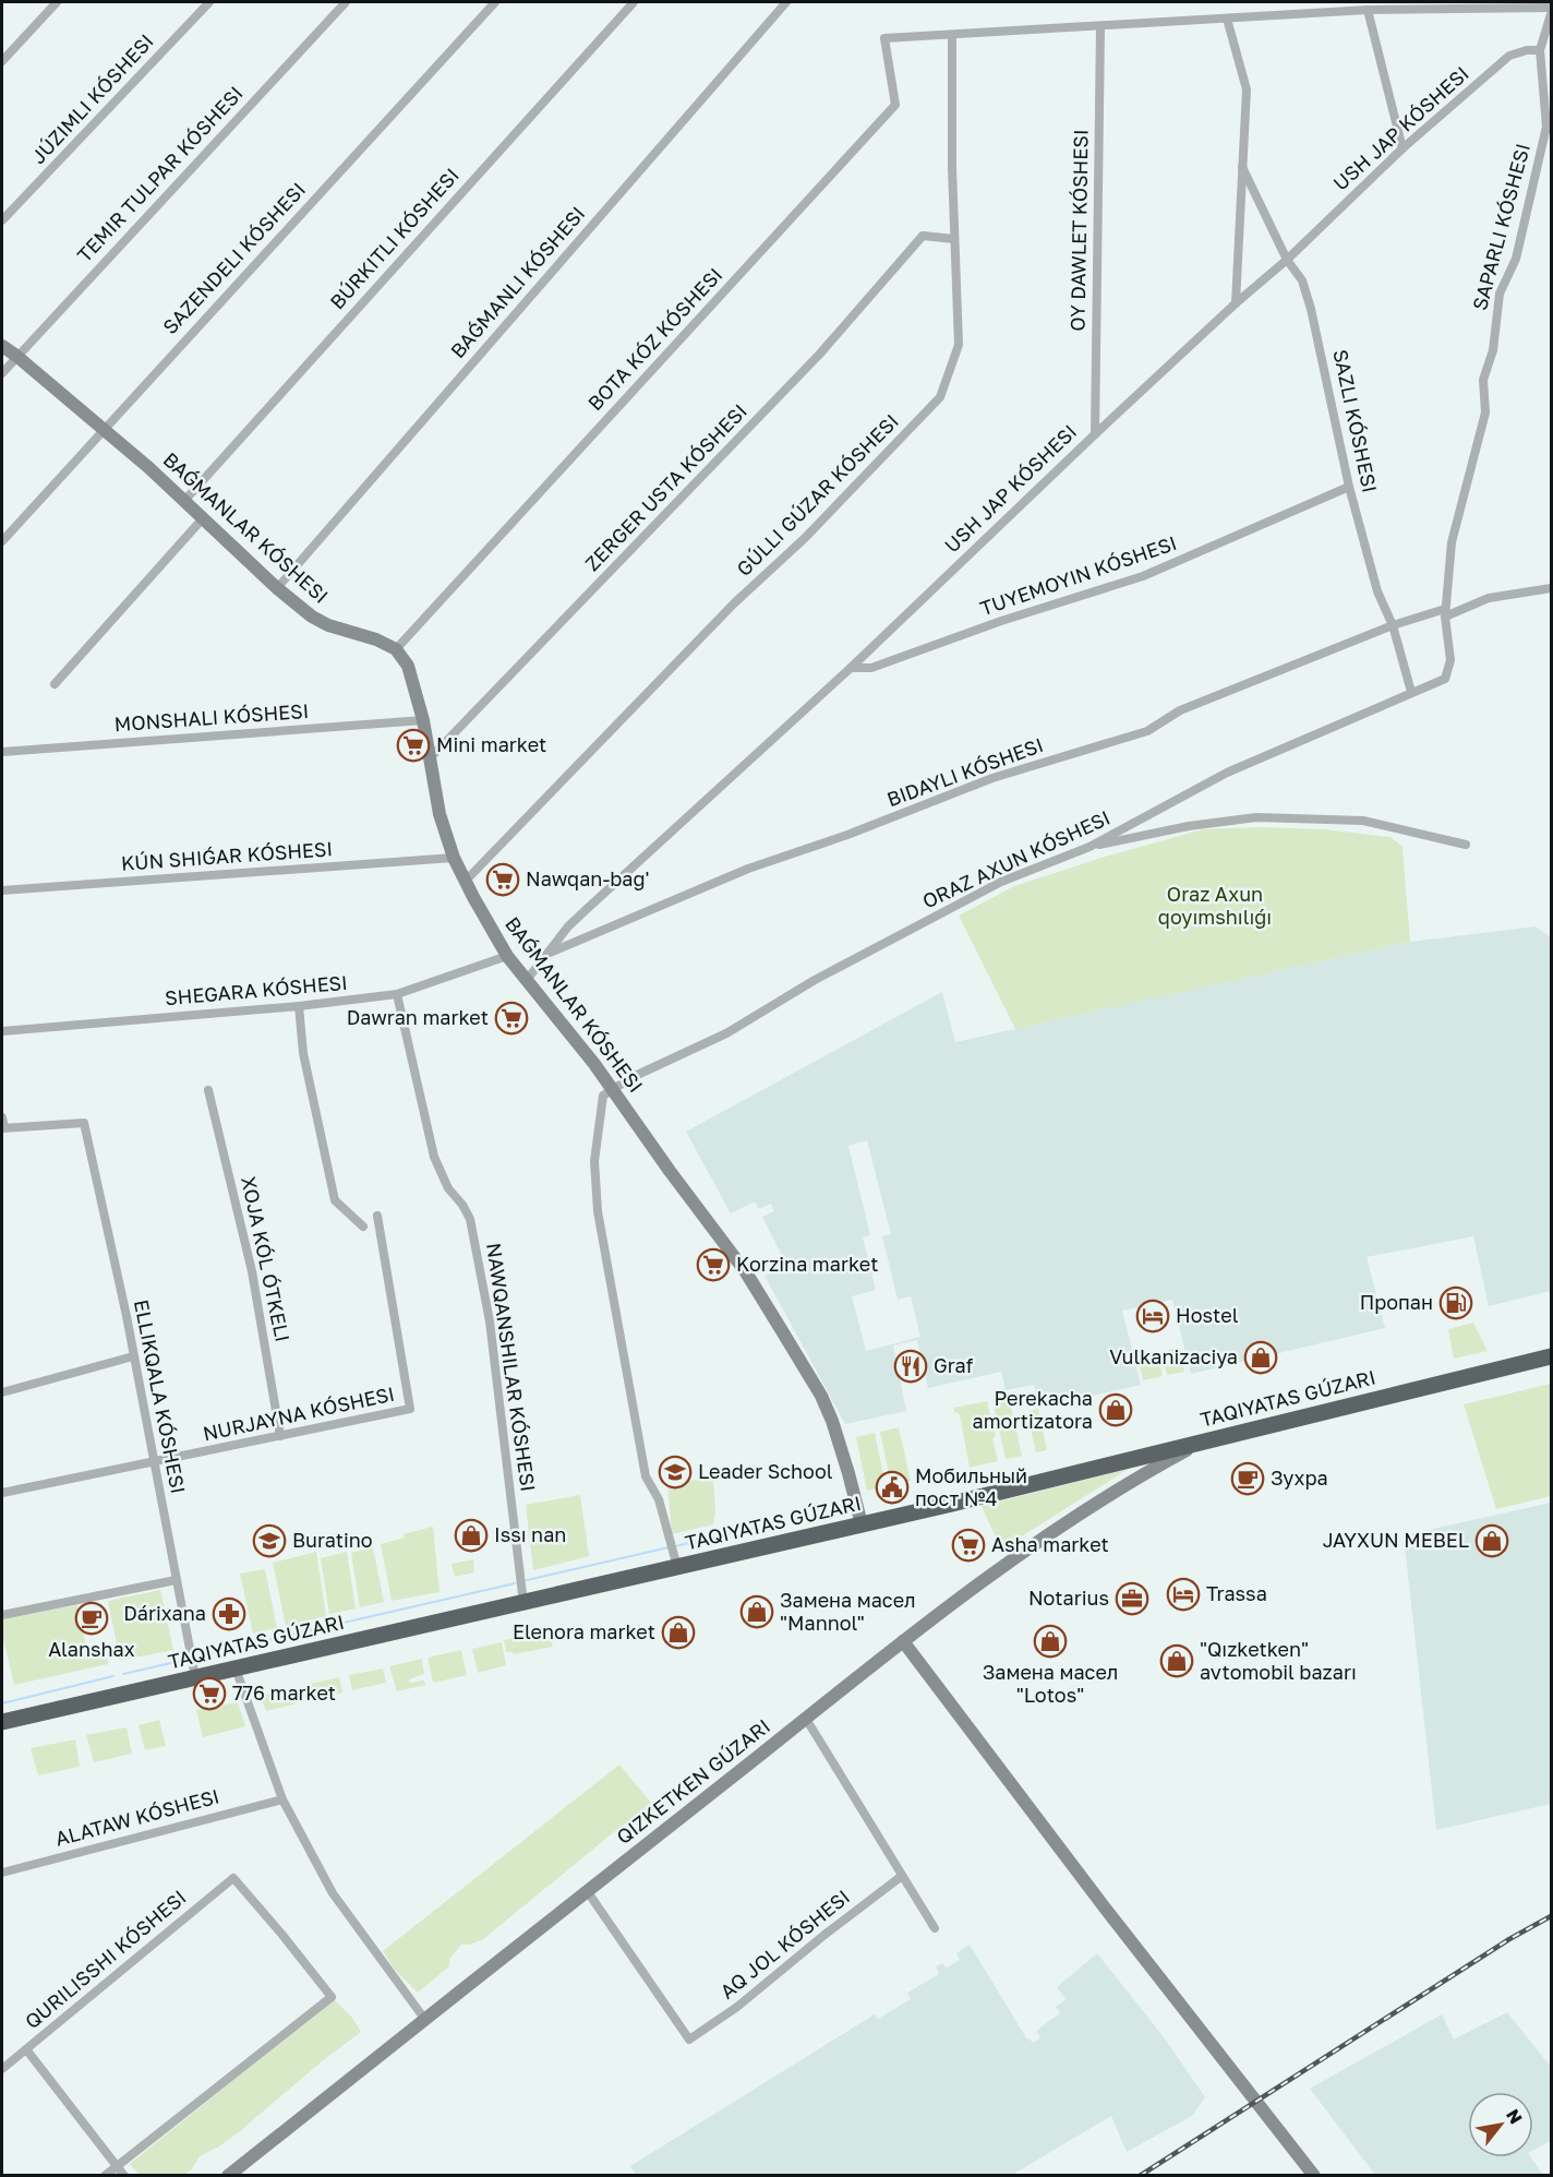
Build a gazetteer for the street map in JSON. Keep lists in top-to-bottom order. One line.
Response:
{"streets":{"street":["JÚZIMLI KÓSHESI","USH JAP KÓSHESI","TEMIR TULPAR KÓSHESI","OY DAWLET KÓSHESI","BÚRKITLI KÓSHESI","SAZENDELI KÓSHESI","BOTA KÓZ KÓSHESI","ZERGER USTA KÓSHESI","GÚLLI GÚZAR KÓSHESI","BAǴMANLAR KÓSHESI","ORAZ AXUN KÓSHESI","SHEGARA KÓSHESI","XOJA KÓL ÓTKELI","ELLIKQALA KÓSHESI","NURJAYNA KÓSHESI","ALATAW KÓSHESI","AQ JOL KÓSHESI"]},"crossings":[["USH JAP KÓSHESI","OY DAWLET KÓSHESI"],["USH JAP KÓSHESI","BAǴMANLAR KÓSHESI"],["TEMIR TULPAR KÓSHESI","BAǴMANLAR KÓSHESI"],["BÚRKITLI KÓSHESI","BAǴMANLAR KÓSHESI"],["SAZENDELI KÓSHESI","BAǴMANLAR KÓSHESI"],["BOTA KÓZ KÓSHESI","GÚLLI GÚZAR KÓSHESI"],["BOTA KÓZ KÓSHESI","BAǴMANLAR KÓSHESI"],["ZERGER USTA KÓSHESI","GÚLLI GÚZAR KÓSHESI"],["ZERGER USTA KÓSHESI","BAǴMANLAR KÓSHESI"],["GÚLLI GÚZAR KÓSHESI","BAǴMANLAR KÓSHESI"],["BAǴMANLAR KÓSHESI","ORAZ AXUN KÓSHESI"],["BAǴMANLAR KÓSHESI","SHEGARA KÓSHESI"],["XOJA KÓL ÓTKELI","NURJAYNA KÓSHESI"],["ELLIKQALA KÓSHESI","NURJAYNA KÓSHESI"]],"parks":["Oraz Axun qoyımshılıǵı"],"places":{"supermarket":["Mini market","Nawqan-bag'","Dawran market","Korzina market","Asha market","776 market"],"fuel station":["Пропан"],"hotel":["Hostel","Trassa"],"shop":["Vulkanizaciya","Perekacha amortizatora","Issı nan","JAYXUN MEBEL","Замена масел \"Mannol\"","Elenora market","Замена масел \"Lotos\"","\"Qızketken\" avtomobil bazarı"],"restaurant":["Graf"],"school or university":["Leader School","Buratino"],"cafe":["Зухра","Alanshax"],"public building":["Мобильный пост №4"],"office":["Notarius"],"pharmacy":["Dárixana"]},"north":"top right"}
